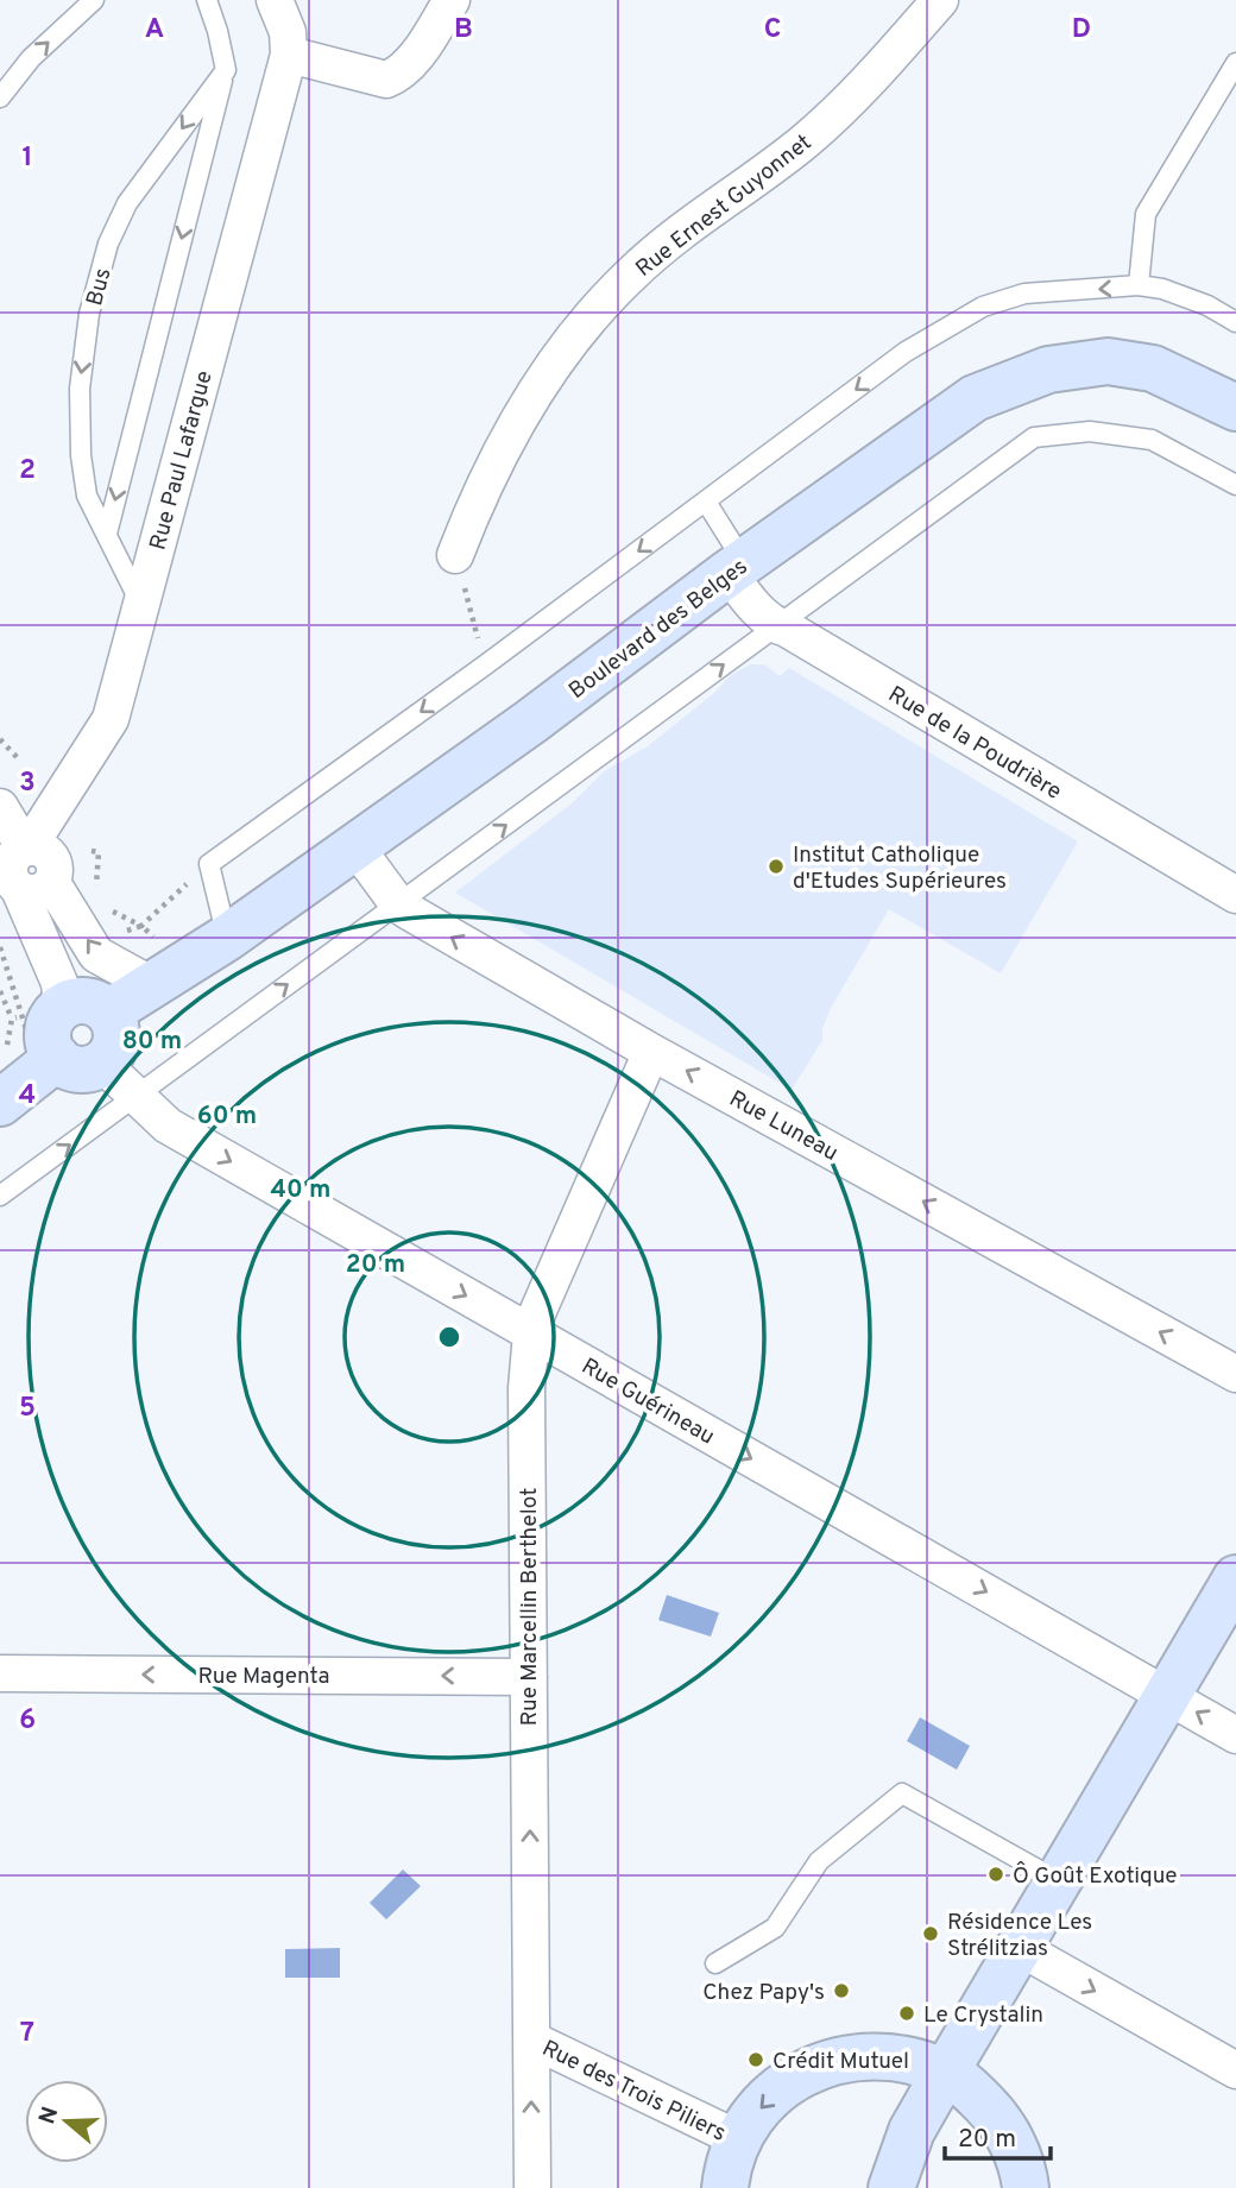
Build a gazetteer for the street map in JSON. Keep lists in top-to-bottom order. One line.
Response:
{"streets":{"main road":["Boulevard des Belges"],"street":["Rue Ernest Guyonnet","Rue Paul Lafargue","Rue de la Poudrière","Rue Luneau","Rue Guérineau","Rue Marcellin Berthelot","Rue Magenta","Rue des Trois Piliers"],"lane":["Bus"]},"crossings":[["Bus","Rue Paul Lafargue"],["Boulevard des Belges","Rue de la Poudrière"],["Boulevard des Belges","Rue Luneau"],["Boulevard des Belges","Rue Guérineau"],["Rue Luneau","Rue Marcellin Berthelot"],["Rue Guérineau","Rue Marcellin Berthelot"],["Rue Marcellin Berthelot","Rue Magenta"],["Rue Marcellin Berthelot","Rue des Trois Piliers"]],"one_way":["Rue Luneau","Rue Guérineau","Rue Marcellin Berthelot","Rue Magenta"],"places":["Institut Catholique d'Etudes Supérieures","Ô Goût Exotique","Résidence Les Strélitzias","Chez Papy's","Le Crystalin","Crédit Mutuel"],"scale_bar":"20 m","north":"left","grid":{"columns":["A","B","C","D"],"rows":["1","2","3","4","5","6","7"]},"rings":["80 m","60 m","40 m","20 m"]}
